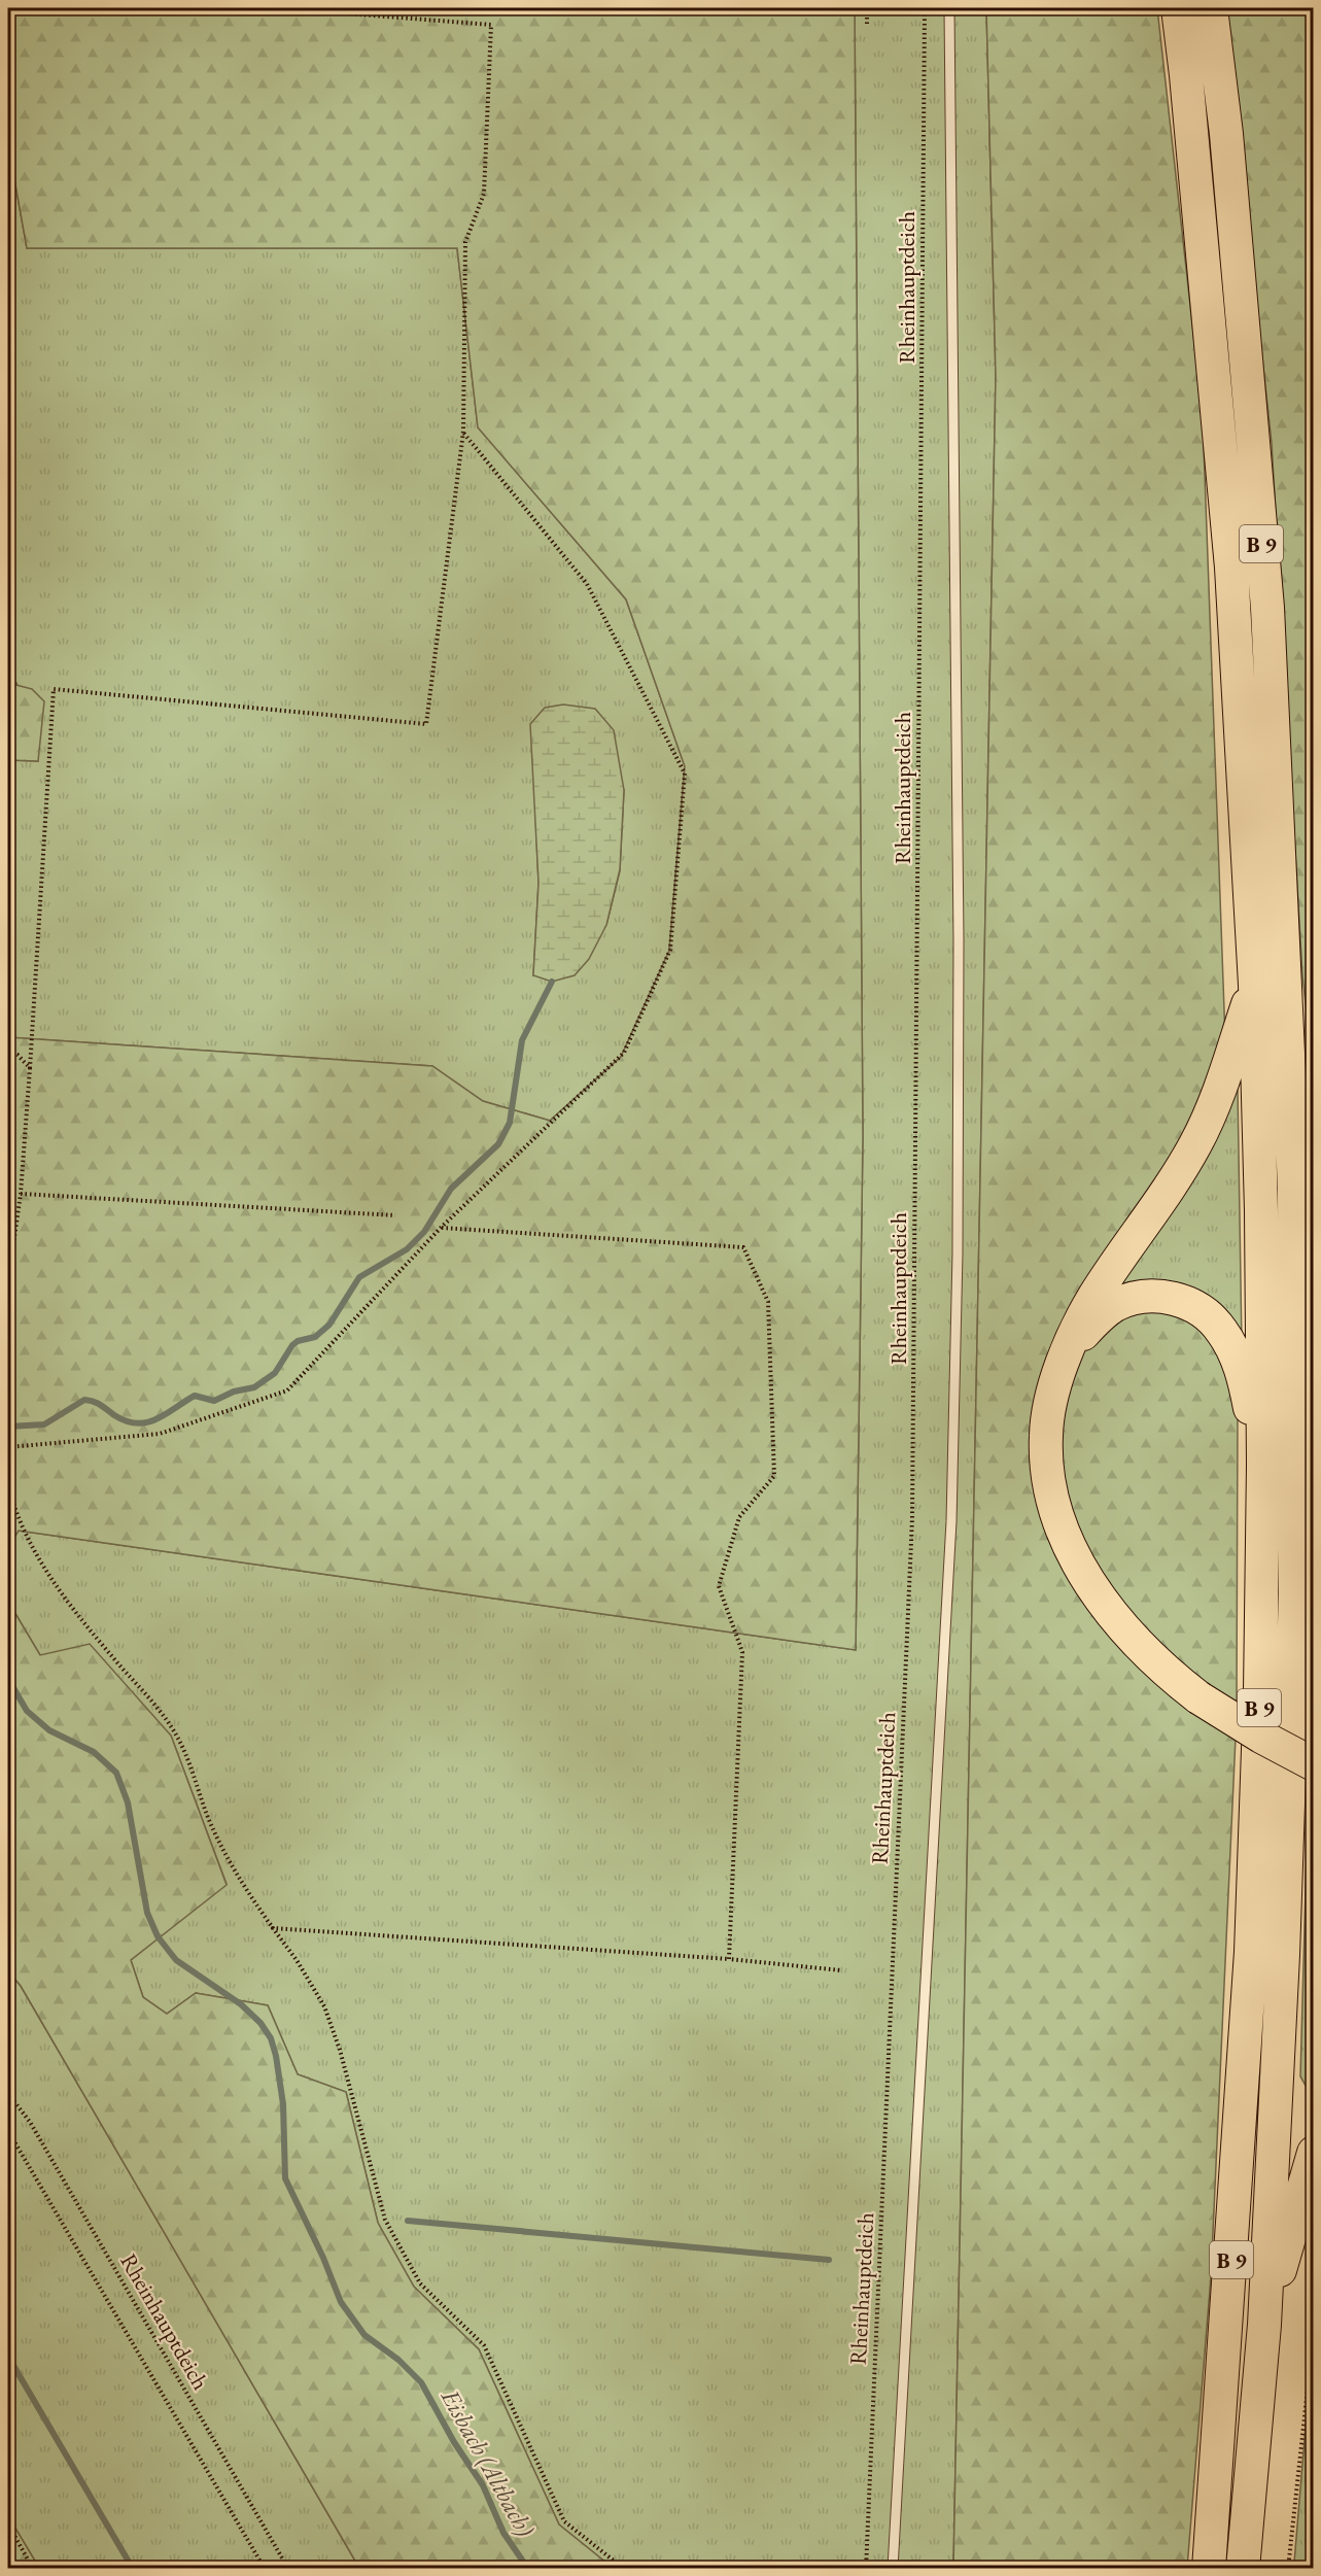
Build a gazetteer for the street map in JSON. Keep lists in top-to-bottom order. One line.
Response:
{"streets":{"highway":["B 9"],"path":["Rheinhauptdeich"]},"water":["Eisbach (Altbach)"]}
